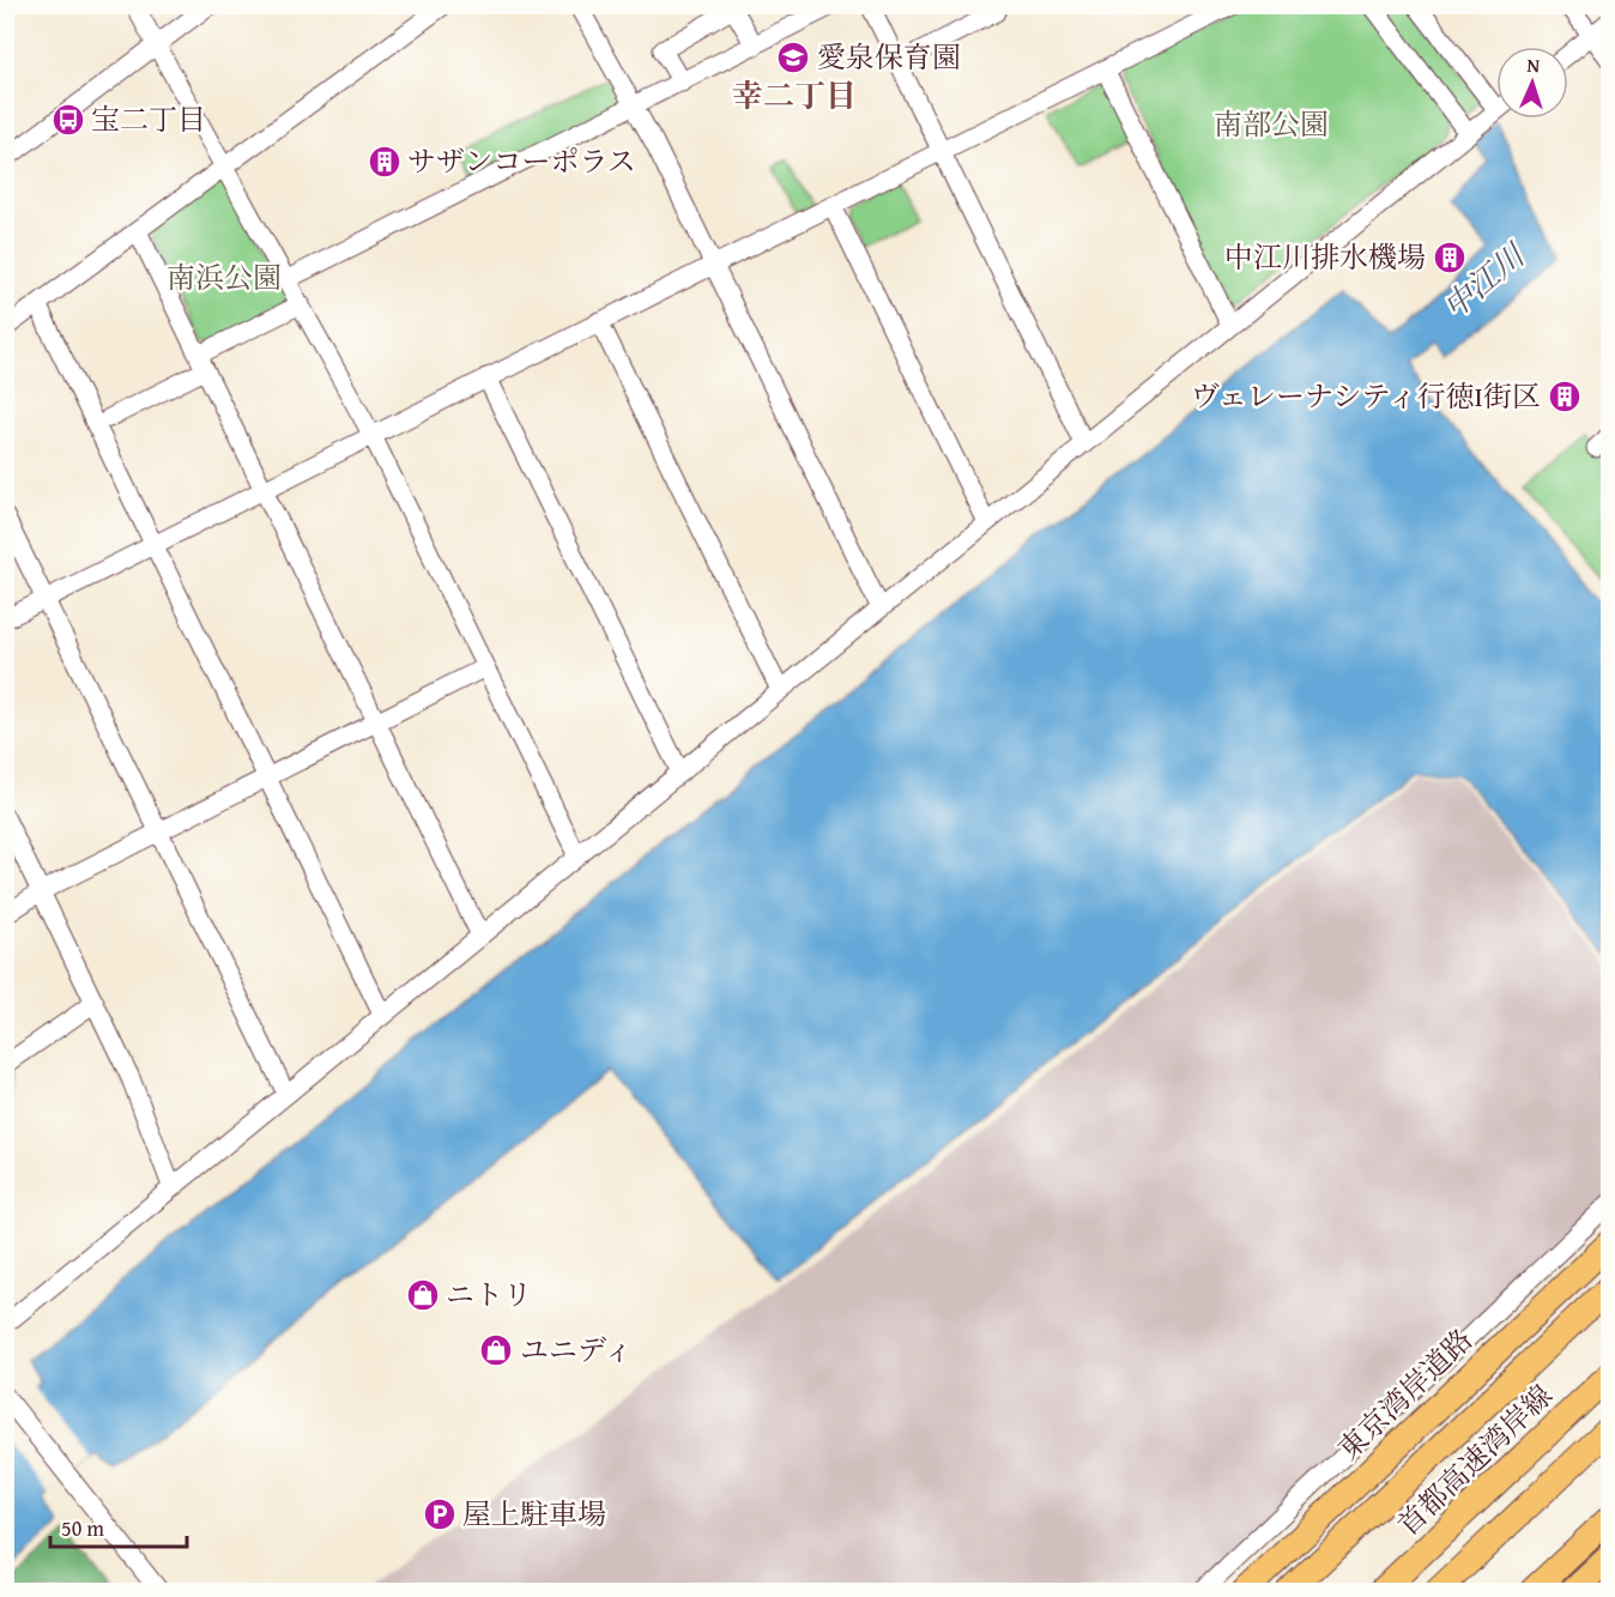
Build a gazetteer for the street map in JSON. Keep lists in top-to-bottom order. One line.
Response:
{"streets":{"highway":["東京湾岸道路","首都高速湾岸線"]},"districts":["幸二丁目"],"water":["中江川"],"parks":["南部公園","南浜公園"],"places":{"school or university":["愛泉保育園"],"bus stop":["宝二丁目"],"building":["サザンコーポラス","中江川排水機場","ヴェレーナシティ行徳Ⅰ街区"],"shop":["ニトリ","ユニディ"],"parking":["屋上駐車場"]},"scale_bar":"50 m","north":"top"}
